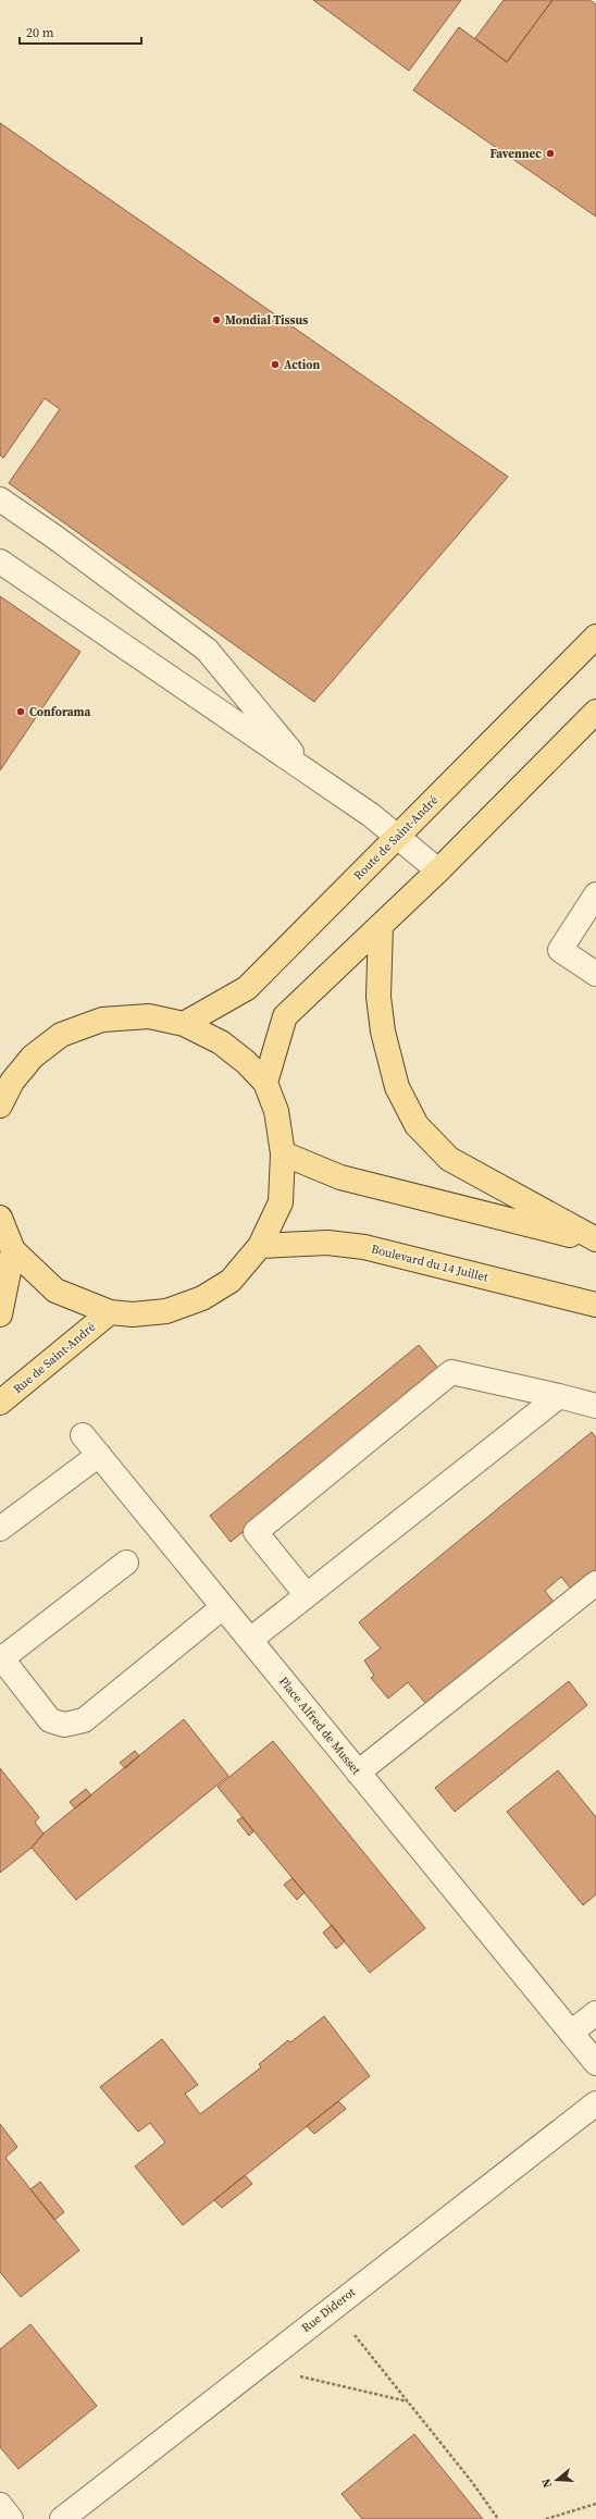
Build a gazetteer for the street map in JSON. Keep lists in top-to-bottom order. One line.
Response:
{"streets":{"main road":["Route de Saint-André","Boulevard du 14 Juillet","Rue de Saint-André"],"street":["Place Alfred de Musset","Rue Diderot"]},"places":["Favennec","Mondial Tissus","Action","Conforama"],"scale_bar":"20 m","north":"left"}
